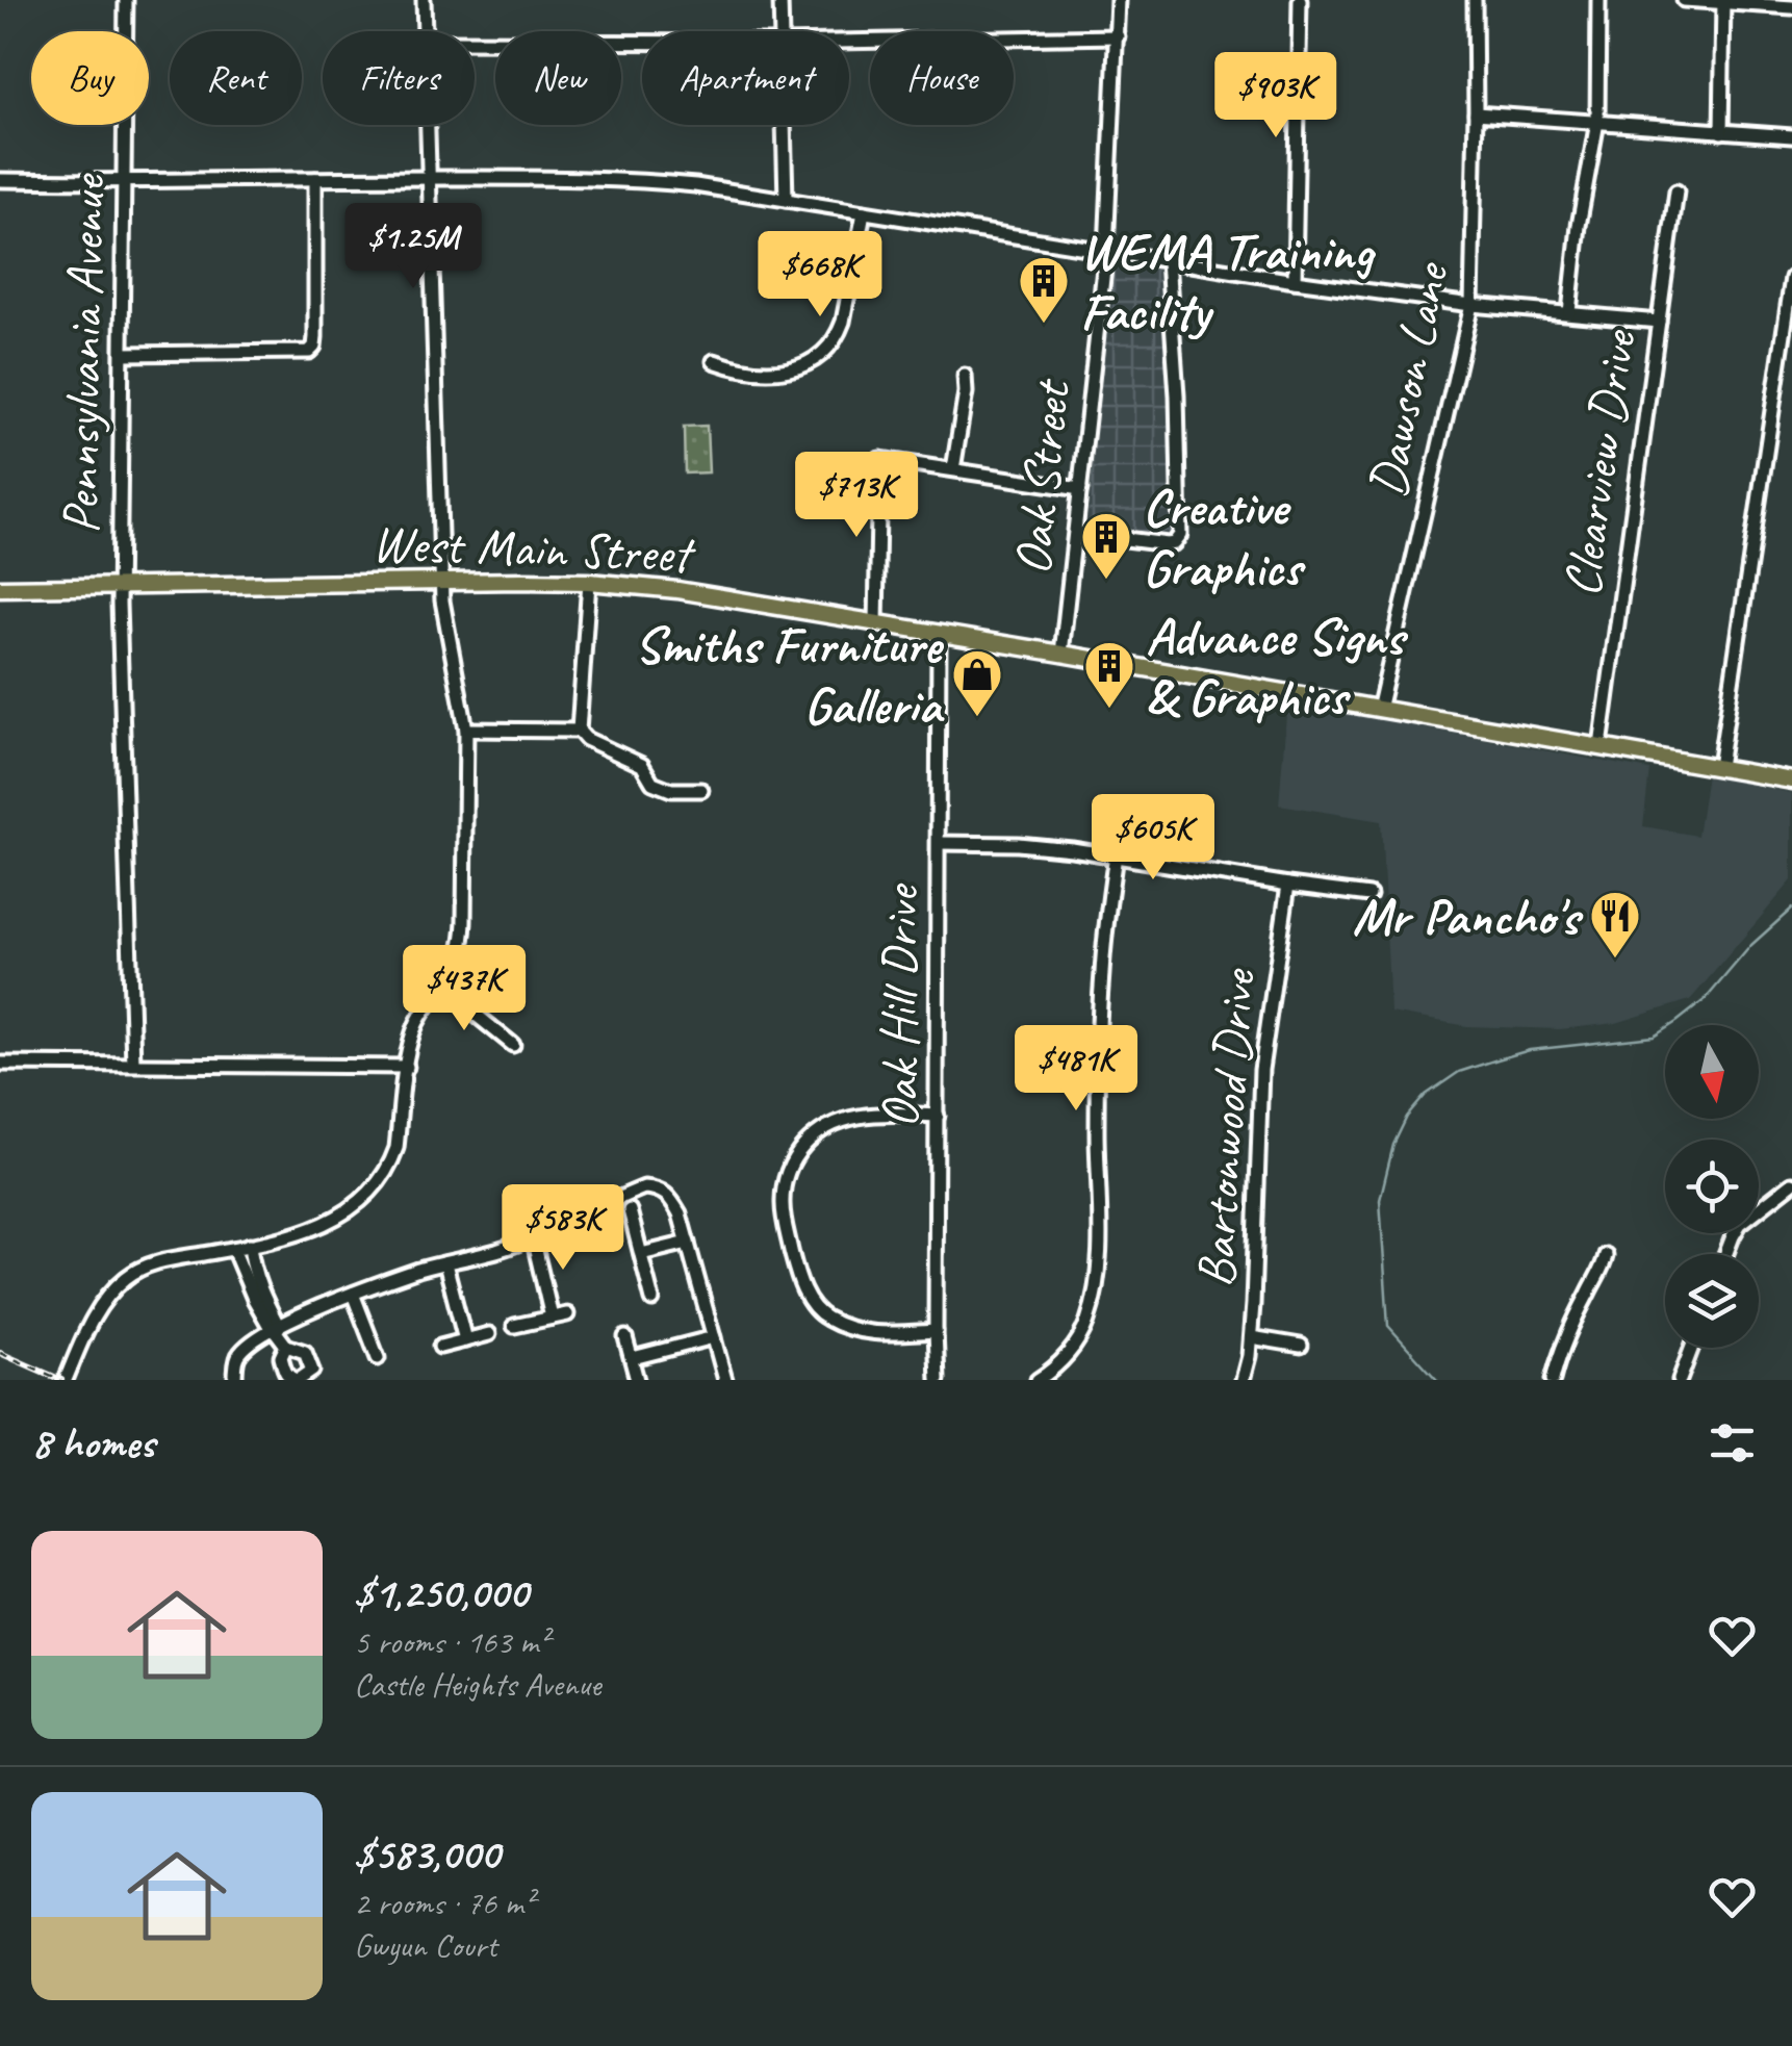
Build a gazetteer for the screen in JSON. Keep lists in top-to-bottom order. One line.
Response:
{"streets":{"main road":["West Main Street"],"street":["Pennsylvania Avenue","Dawson Lane","Clearview Drive","Oak Street","Oak Hill Drive","Bartonwood Drive"]},"crossings":[["Pennsylvania Avenue","West Main Street"],["Dawson Lane","West Main Street"],["Clearview Drive","West Main Street"],["Oak Street","West Main Street"],["West Main Street","Oak Hill Drive"]],"places":{"building":["WEMA Training Facility","Creative Graphics","Advance Signs & Graphics"],"shop":["Smiths Furniture Galleria"],"restaurant":["Mr Pancho's"]},"north":"bottom","page":{"chip":["Buy","Rent","Filters","New","Apartment","House"],"price":["$903K","$1.25M","$668K","$713K","$605K","$437K","$481K","$583K"],"heading":"8 homes","list":[{"name":"$1,250,000","note":"5 rooms · 163 m² · Castle Heights Avenue"},{"name":"$583,000","note":"2 rooms · 76 m² · Gwyun Court"}]}}
